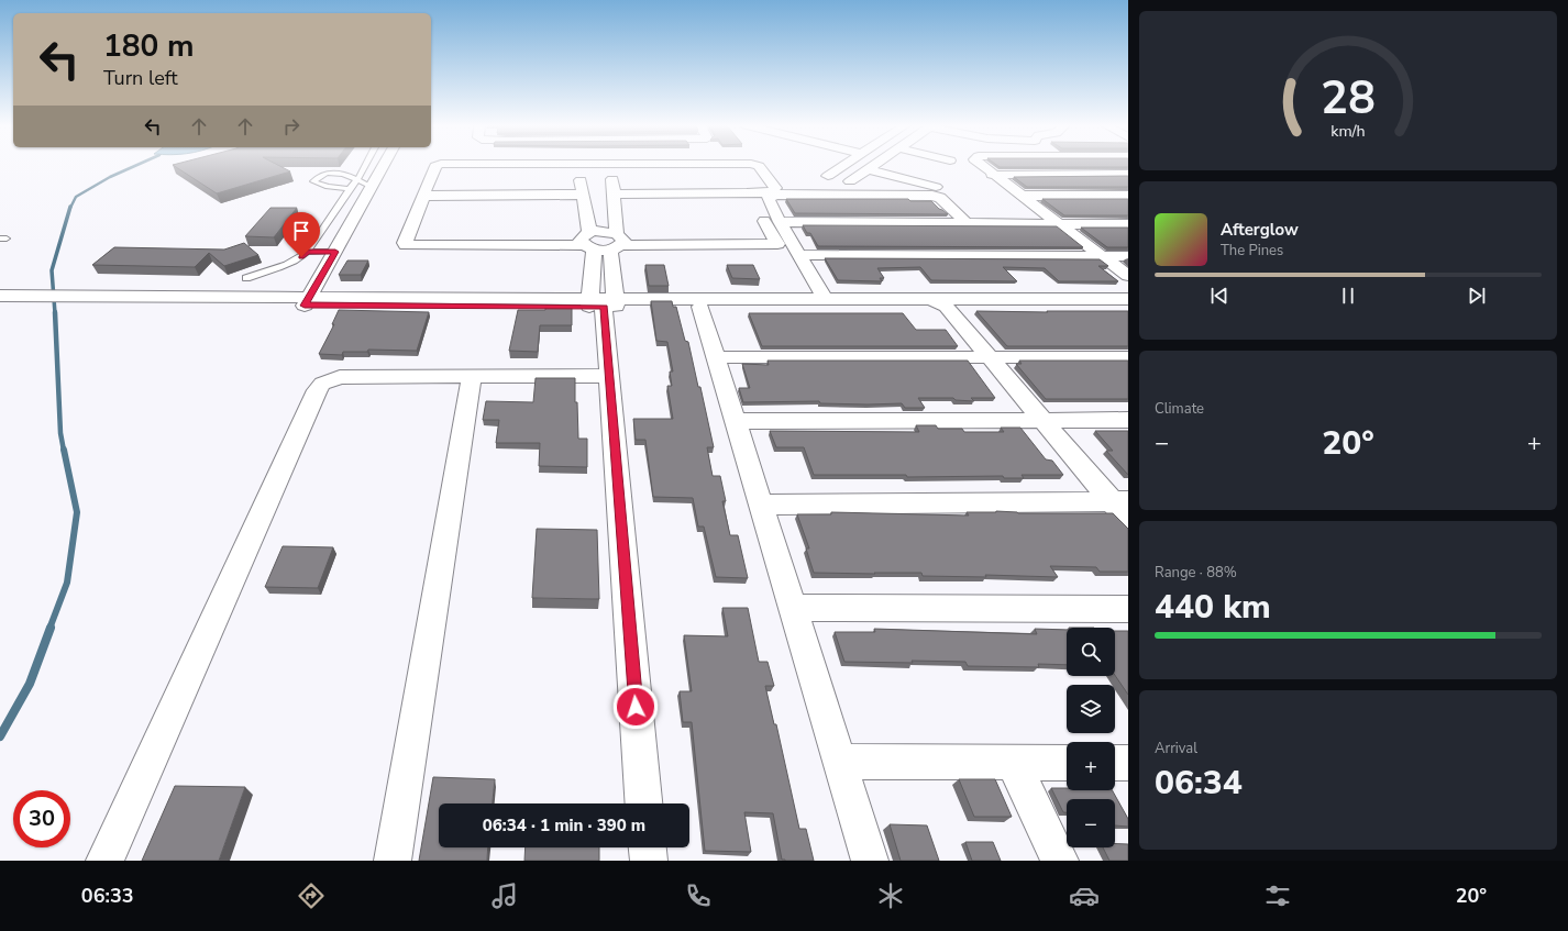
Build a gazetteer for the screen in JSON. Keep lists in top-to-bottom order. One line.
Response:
{"page":{"turn":["180 m","Turn left"],"song":["Afterglow","The Pines"],"tile":["Climate",["Range · 88%","440 km"],["Arrival","06:34"]],"heat":["−","20°","+"],"map_buttons":["+","−"],"limit":"30","trip":"06:34 · 1 min · 390 m","tabs":["06:33","20°"],"gauge":["28","km/h"]}}
